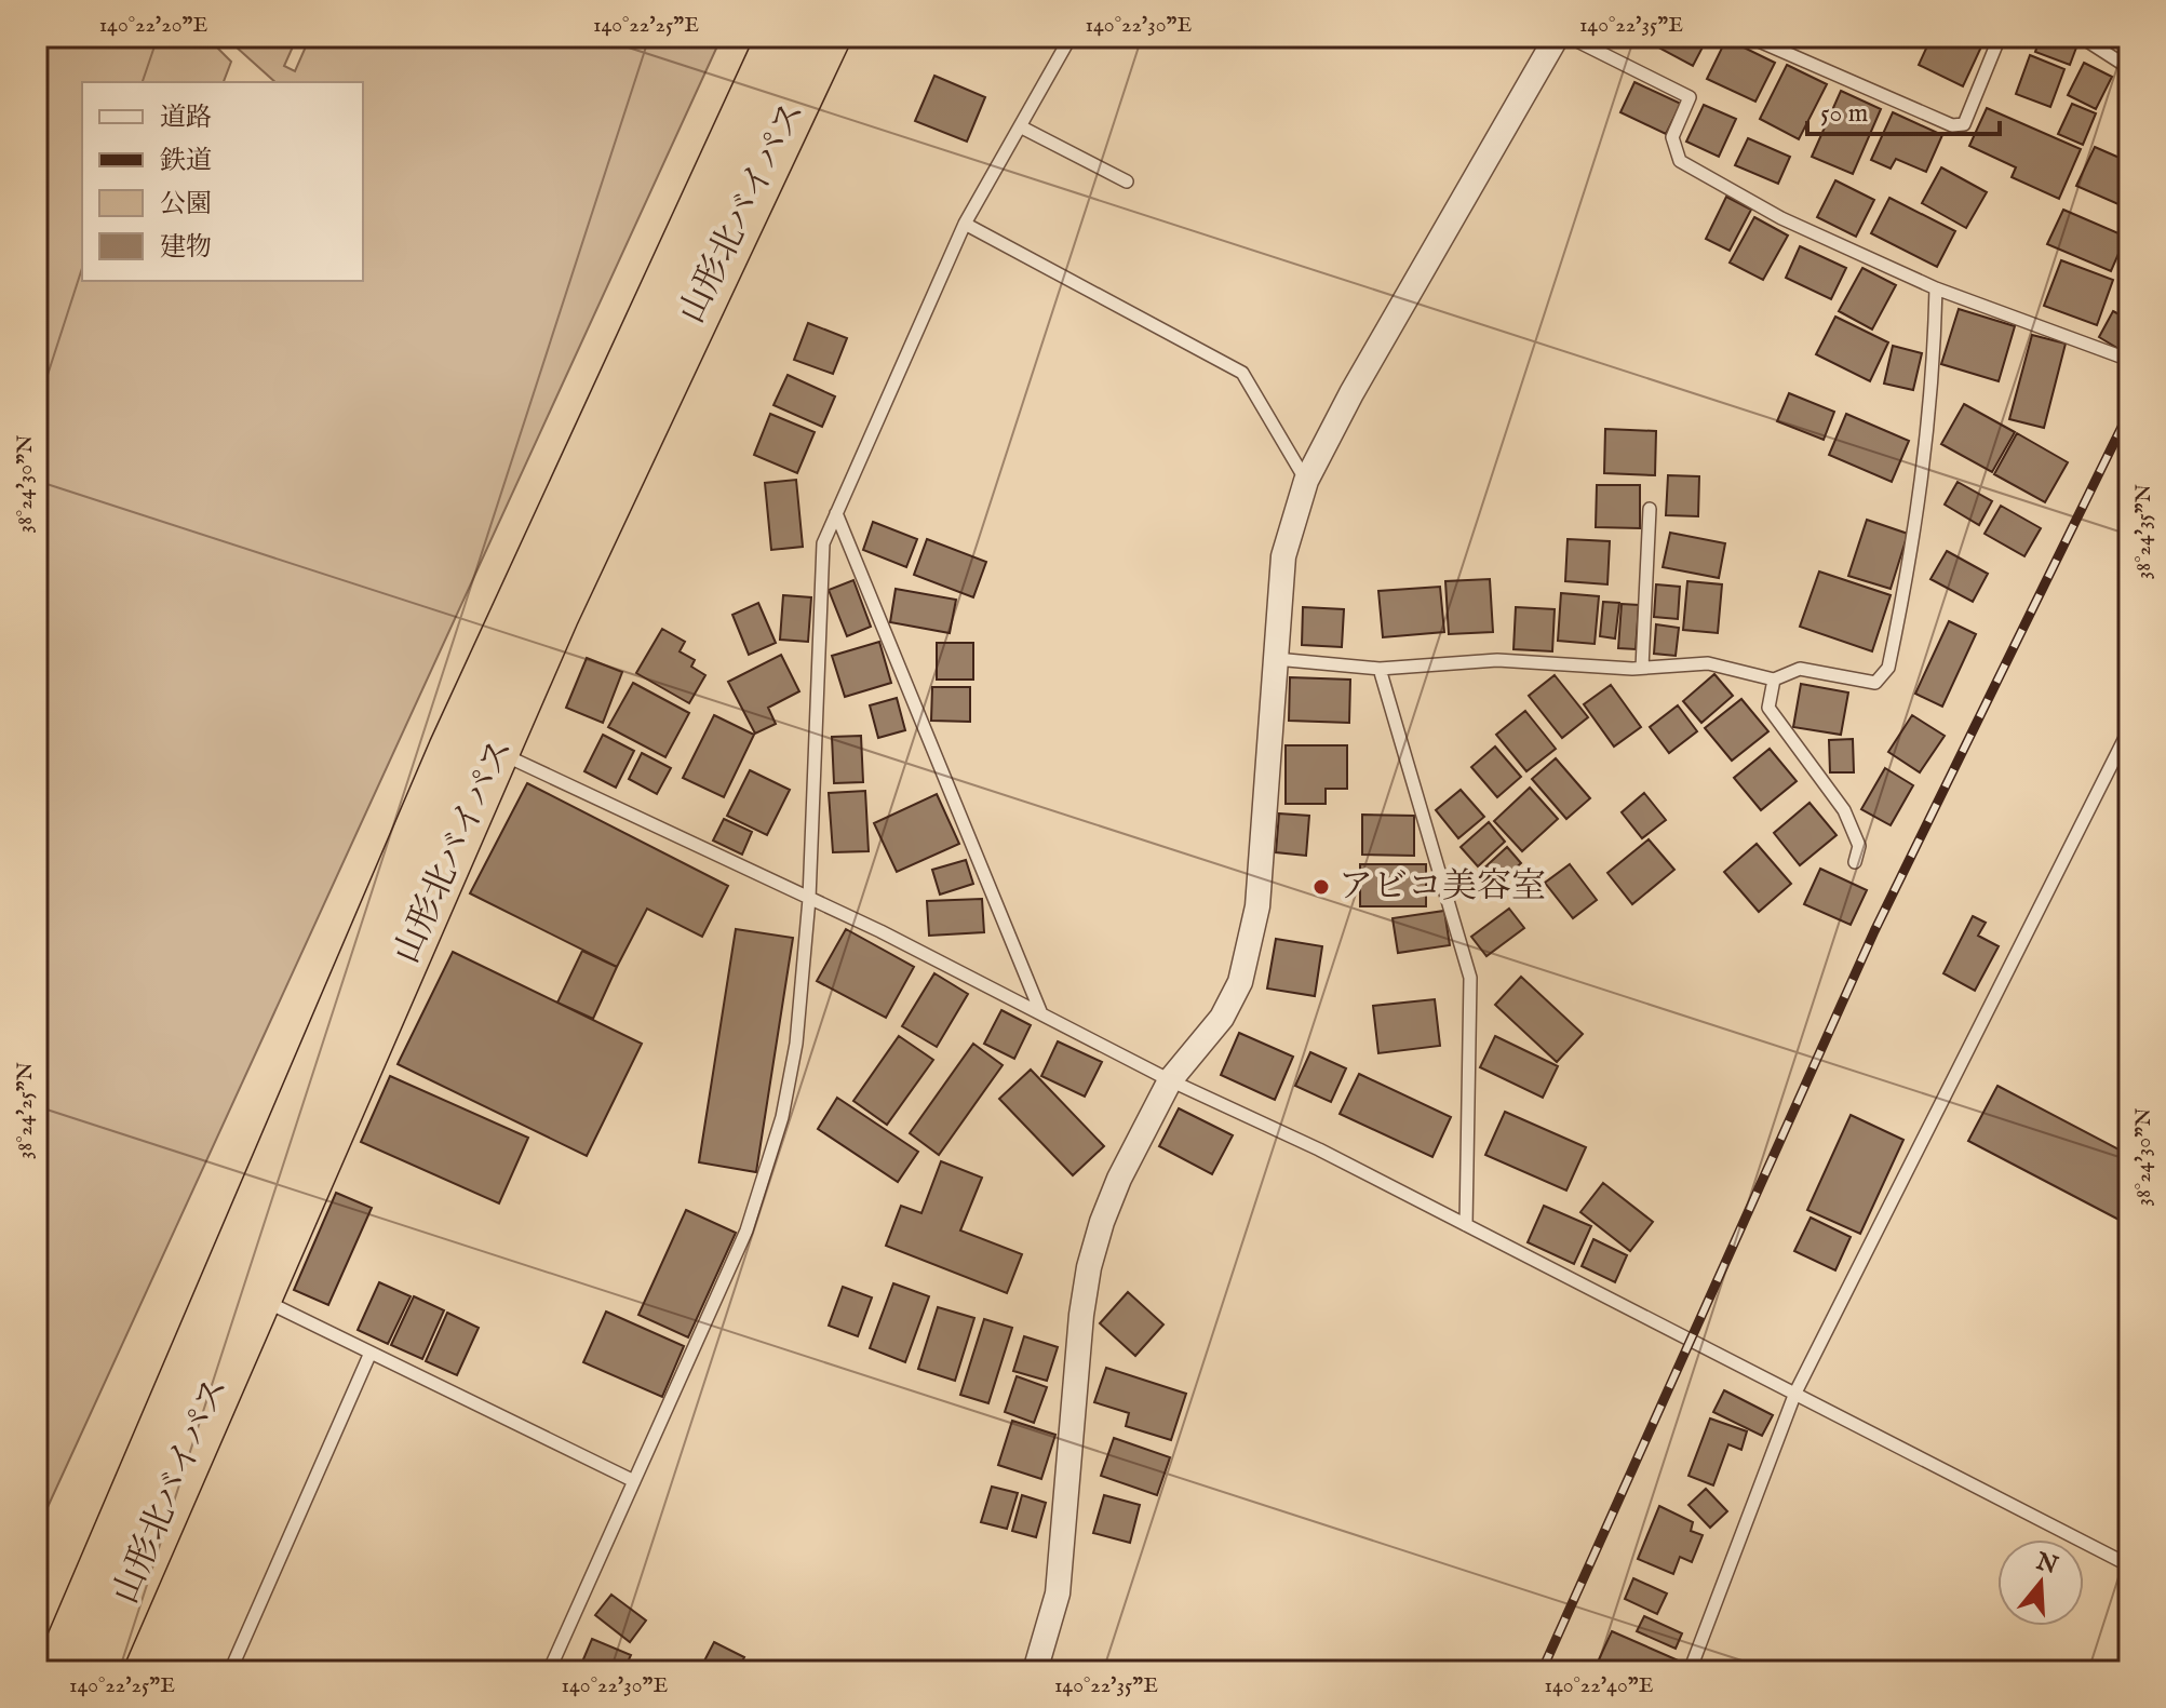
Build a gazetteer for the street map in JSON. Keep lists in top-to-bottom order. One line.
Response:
{"streets":{"highway":["山形北バイパス"]},"places":["アビコ美容室"],"legend":["道路","鉄道","公園","建物"],"scale_bar":"50 m","north":"top","coordinates":["140°22'20\"E","140°22'25\"E","140°22'30\"E","140°22'35\"E","38°24'30\"N","38°24'35\"N","38°24'25\"N","140°22'40\"E"]}
